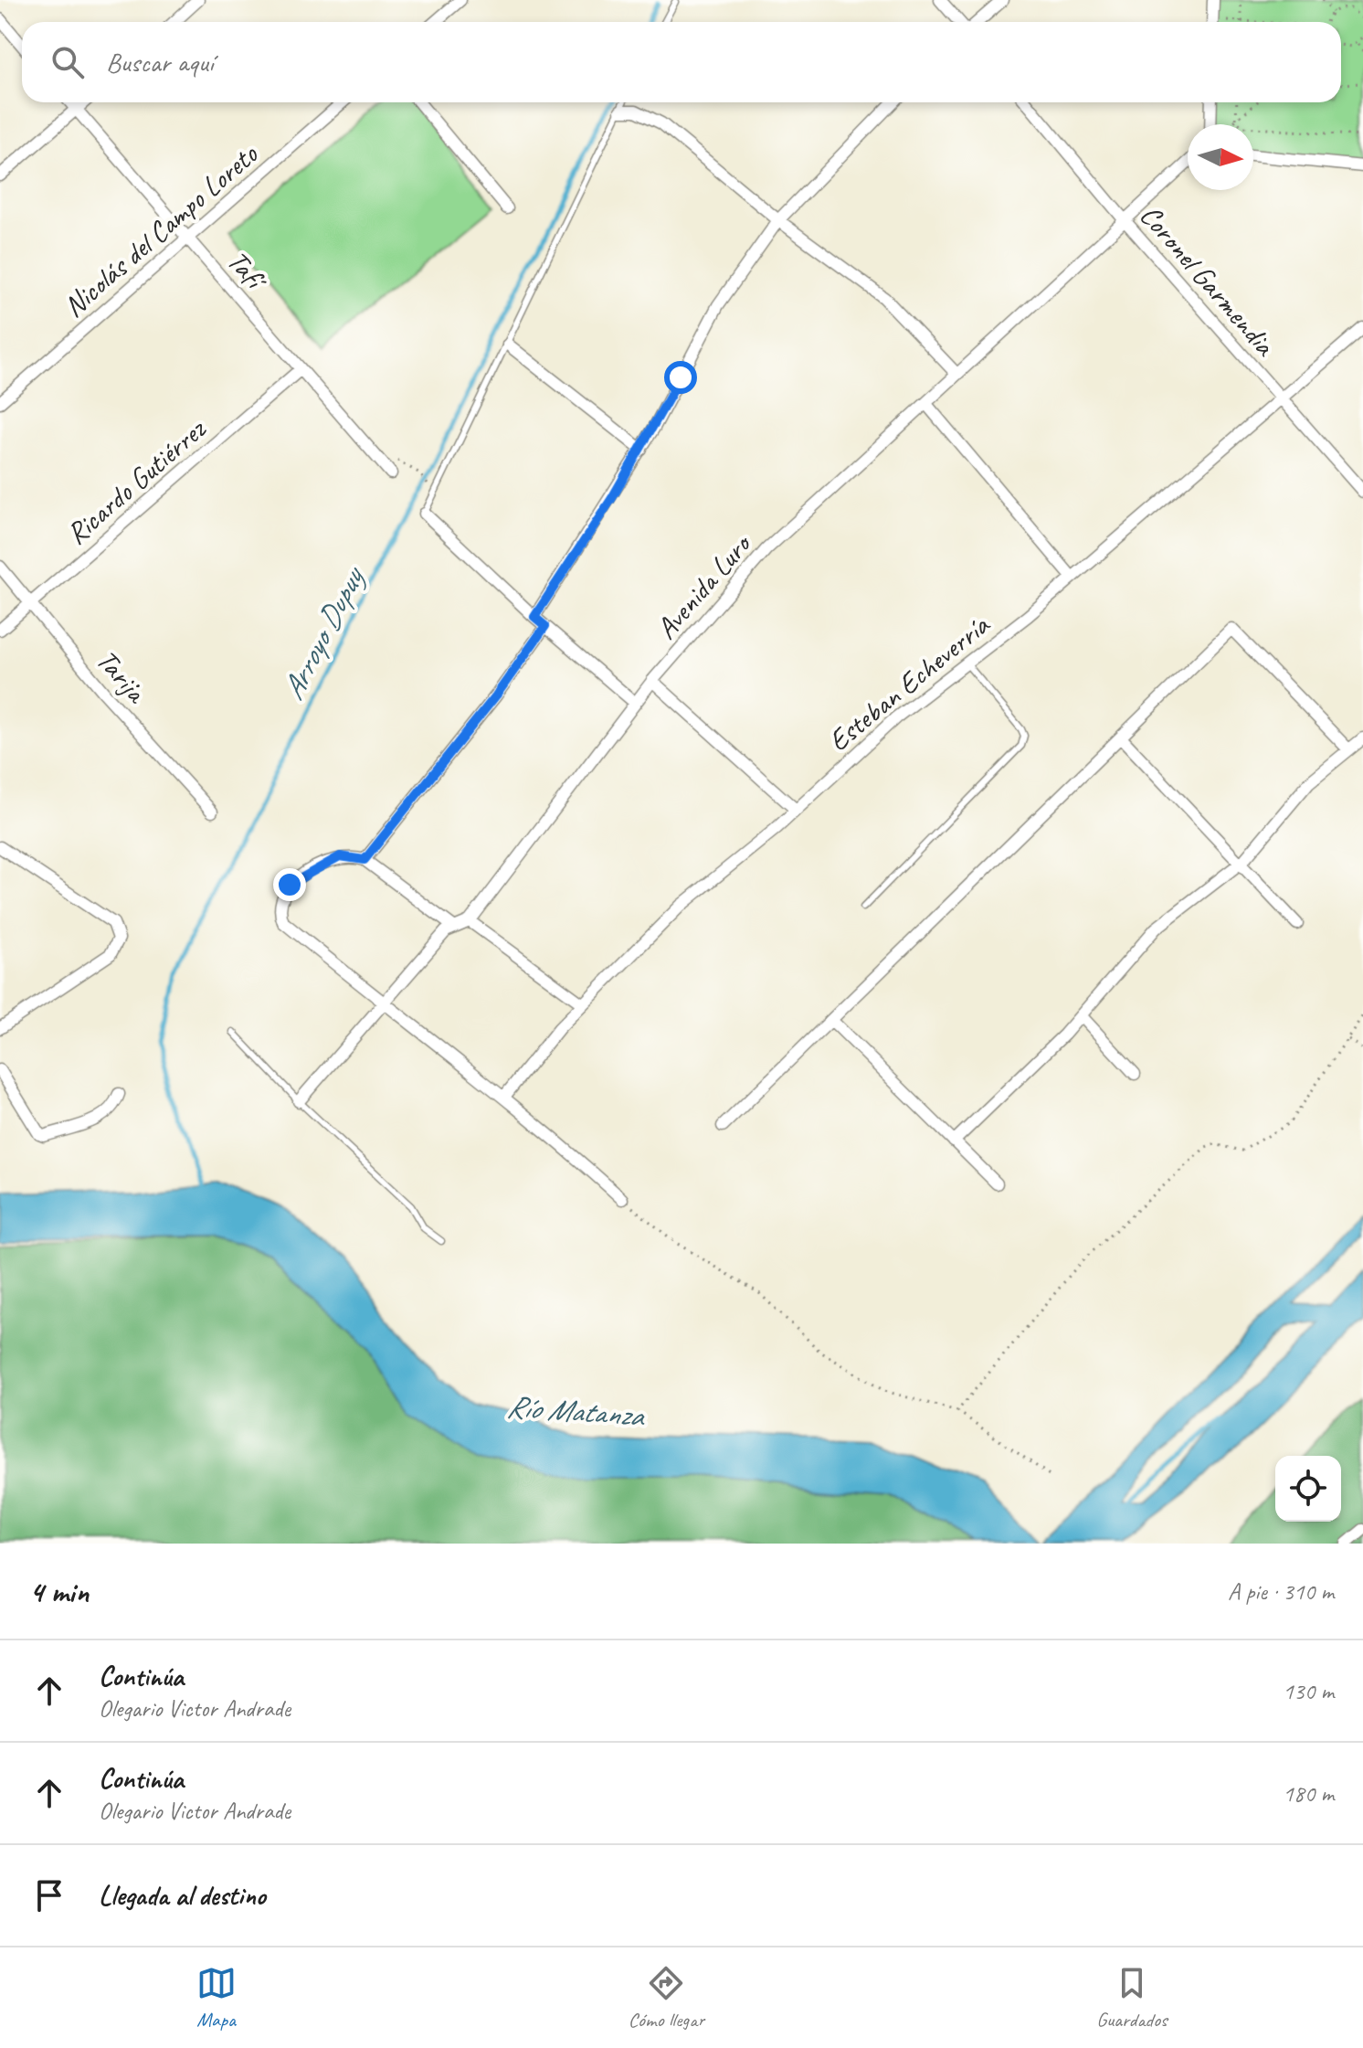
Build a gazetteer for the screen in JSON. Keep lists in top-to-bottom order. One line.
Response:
{"streets":{"street":["Nicolás del Campo Loreto","Tafí","Coronel Garmendia","Ricardo Gutiérrez","Avenida Luro","Tarija","Esteban Echeverría"]},"crossings":[["Nicolás del Campo Loreto","Tafí"],["Tafí","Ricardo Gutiérrez"],["Coronel Garmendia","Avenida Luro"],["Coronel Garmendia","Esteban Echeverría"],["Ricardo Gutiérrez","Tarija"]],"water":["Arroyo Dupuy","Río Matanza"],"north":"right","page":{"search":"Buscar aquí","heading":["4 min","A pie · 310 m"],"list":[["Continúa","Olegario Victor Andrade","130 m"],["Continúa","Olegario Victor Andrade","180 m"],"Llegada al destino"],"nav":["Mapa","Cómo llegar","Guardados"]}}
